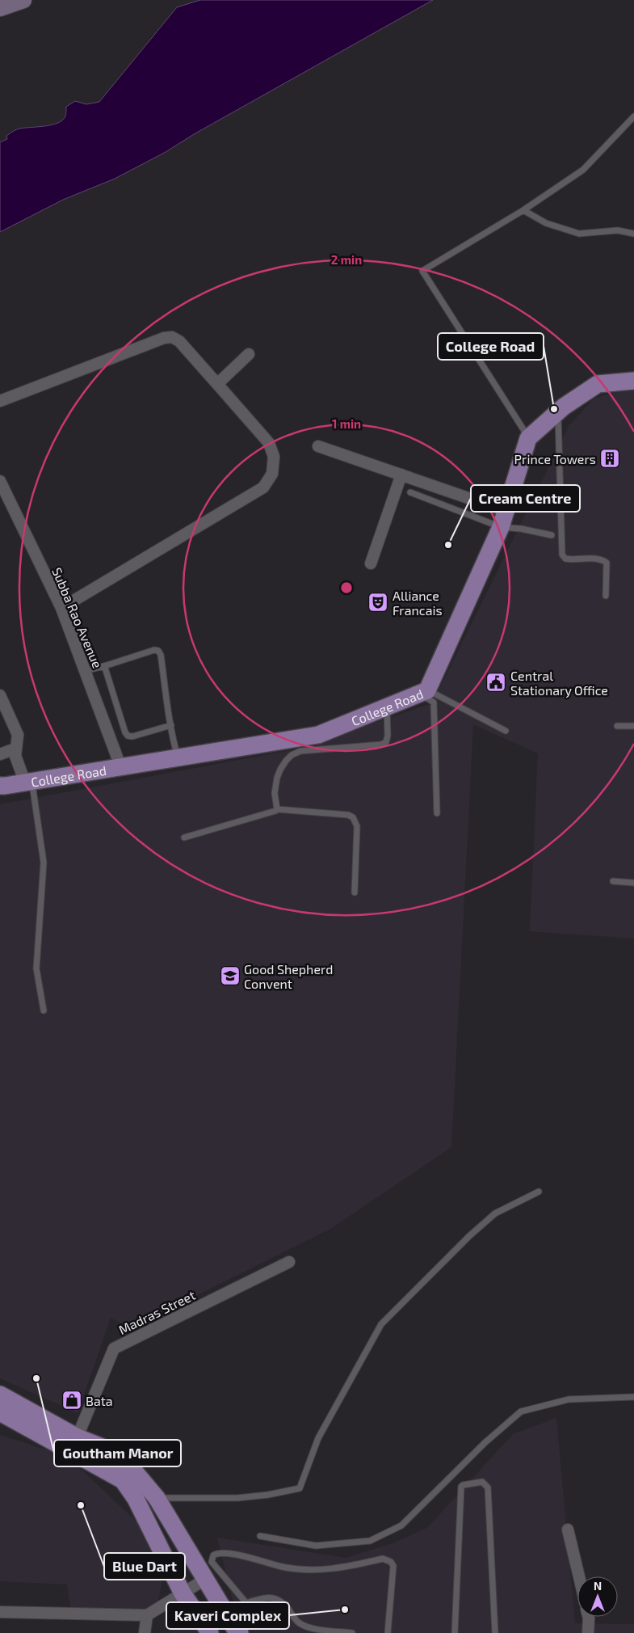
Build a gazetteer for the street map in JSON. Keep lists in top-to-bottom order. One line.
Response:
{"streets":{"main road":["College Road"],"street":["Subba Rao Avenue","Madras Street"]},"crossings":[["Subba Rao Avenue","College Road"]],"places":{"other":["College Road","Cream Centre","Goutham Manor","Blue Dart","Kaveri Complex"],"building":["Prince Towers"],"theatre":["Alliance Francais"],"public building":["Central Stationary Office"],"school or university":["Good Shepherd Convent"],"shop":["Bata"]},"north":"top","rings":["2 min","1 min"]}
